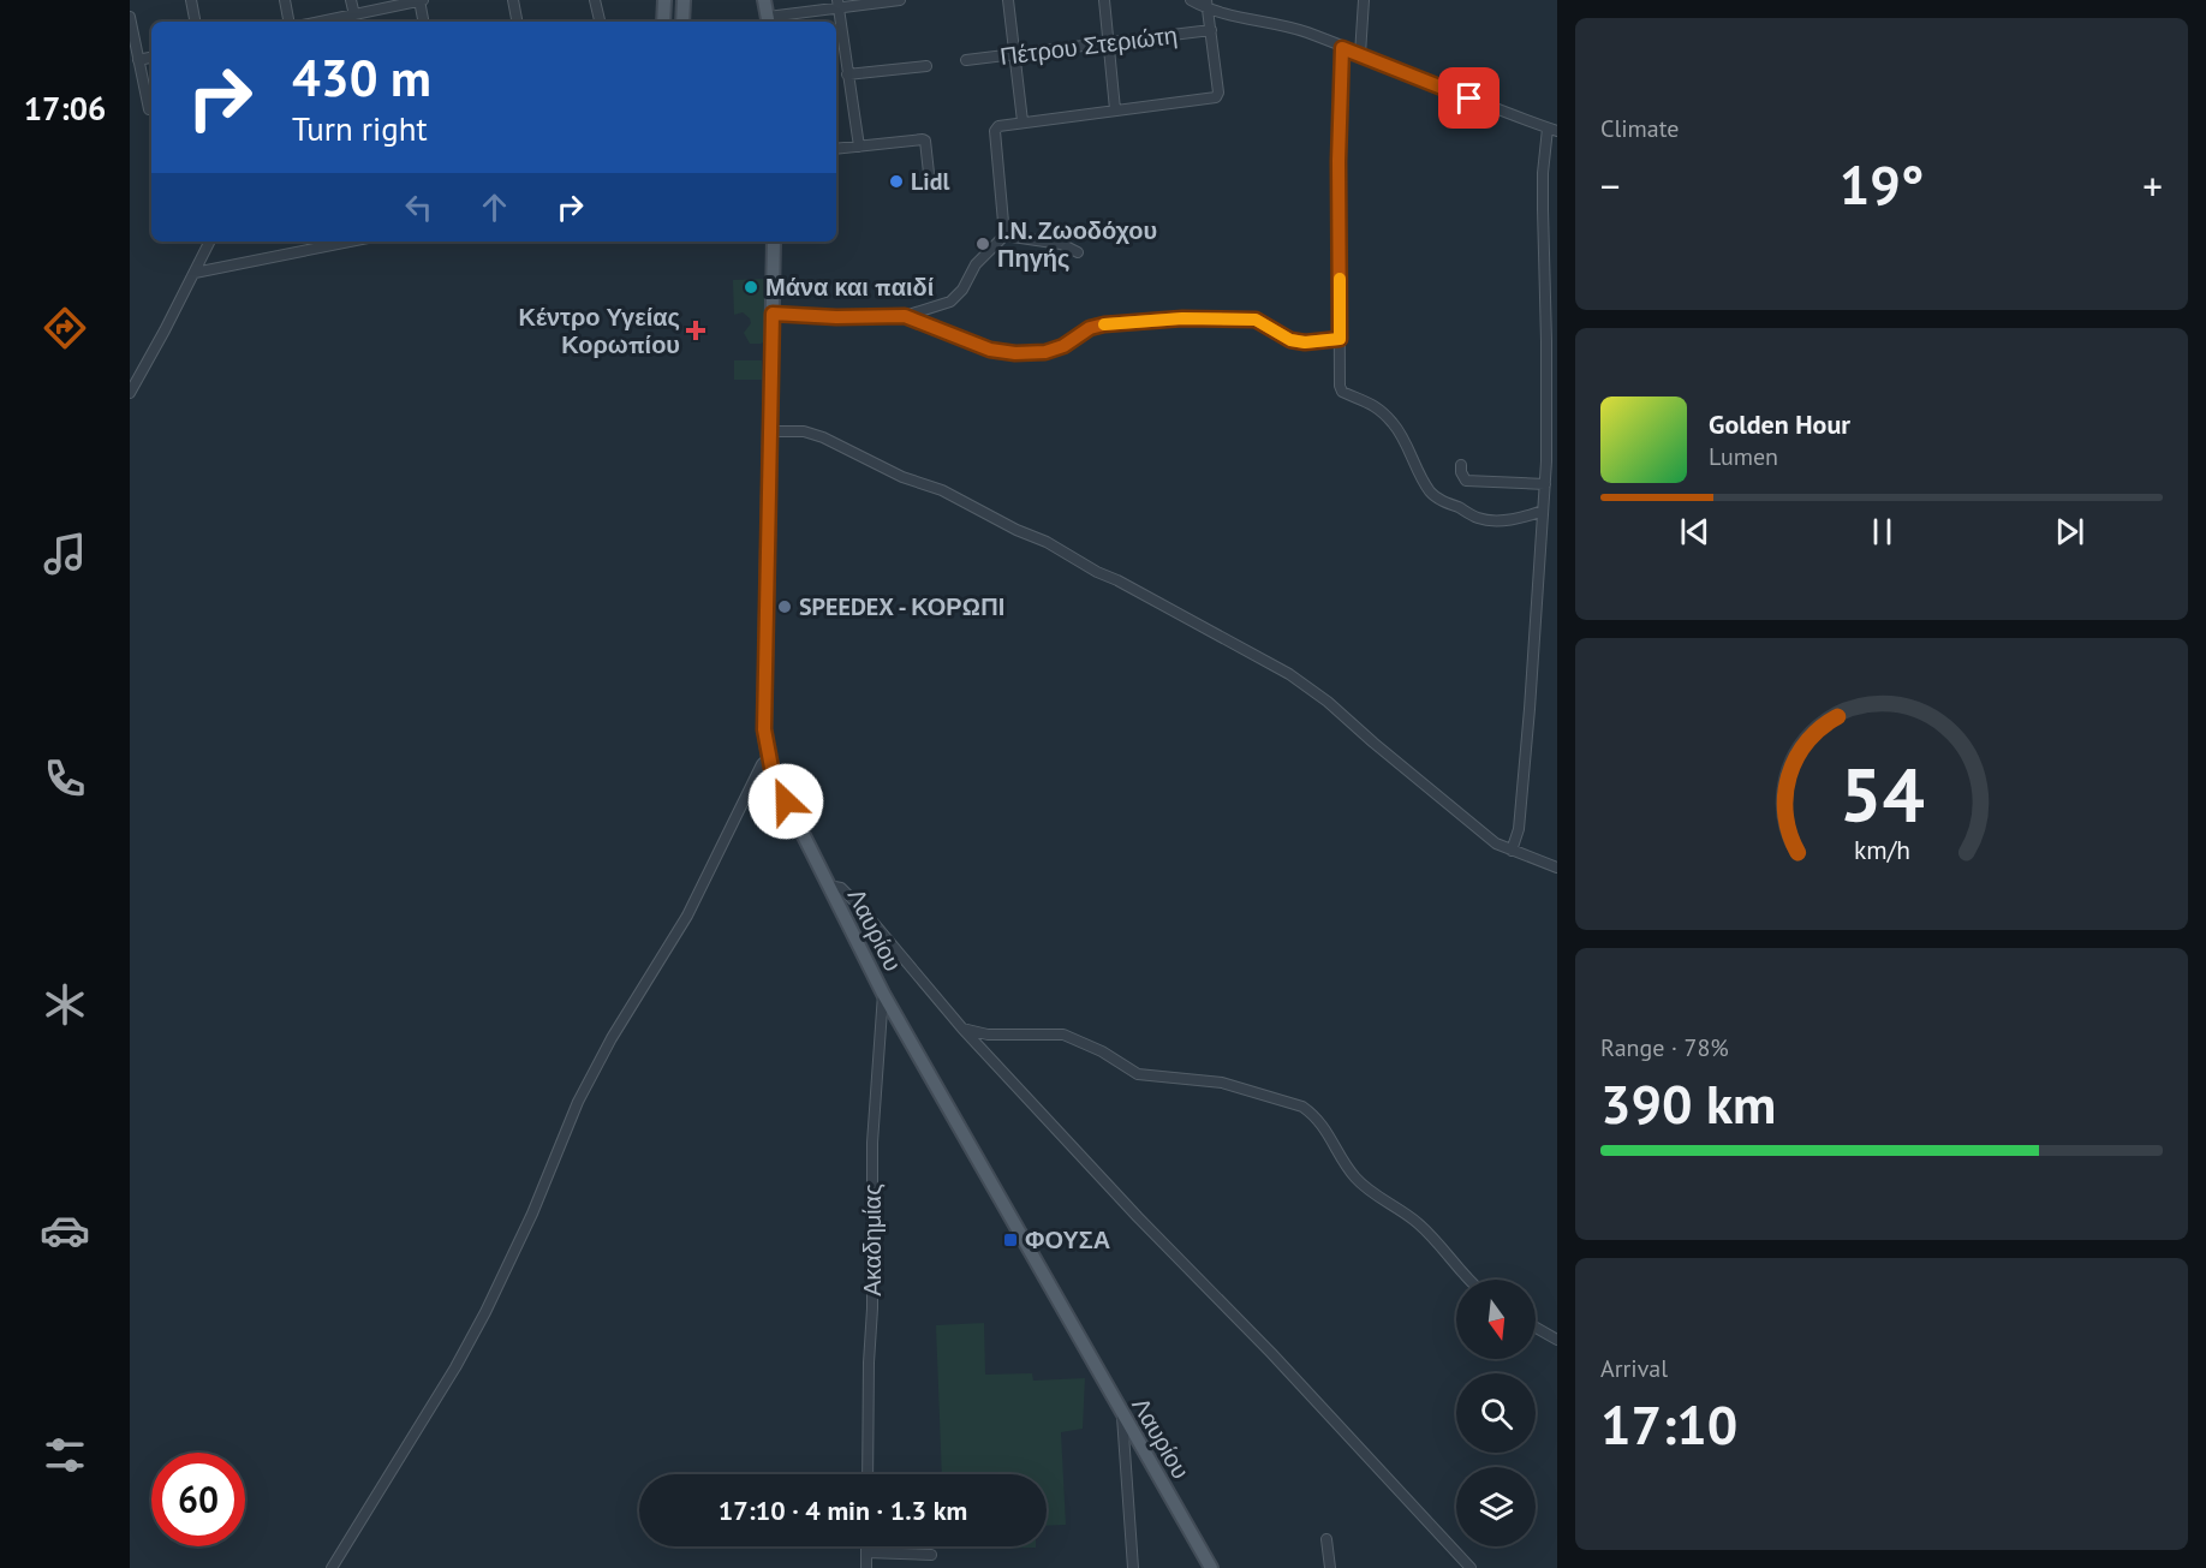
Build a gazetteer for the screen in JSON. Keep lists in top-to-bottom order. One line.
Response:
{"streets":{"main road":["Λαυρίου"],"street":["Πέτρου Στεριώτη","Ακαδημίας"]},"crossings":[["Λαυρίου","Ακαδημίας"]],"places":{"other":["Lidl","Ι.Ν. Ζωοδόχου Πηγής","Μάνα και παιδί","SPEEDEX - ΚΟΡΩΠΙ"],"health":["Κέντρο Υγείας Κορωπίου"],"transit":["ΦΟΥΣΑ"]},"north":"bottom","page":{"tabs":"17:06","tile":["Climate",["Range · 78%","390 km"],["Arrival","17:10"]],"turn":["430 m","Turn right"],"heat":["−","19°","+"],"song":["Golden Hour","Lumen"],"limit":"60","trip":"17:10 · 4 min · 1.3 km","gauge":["54","km/h"]}}
